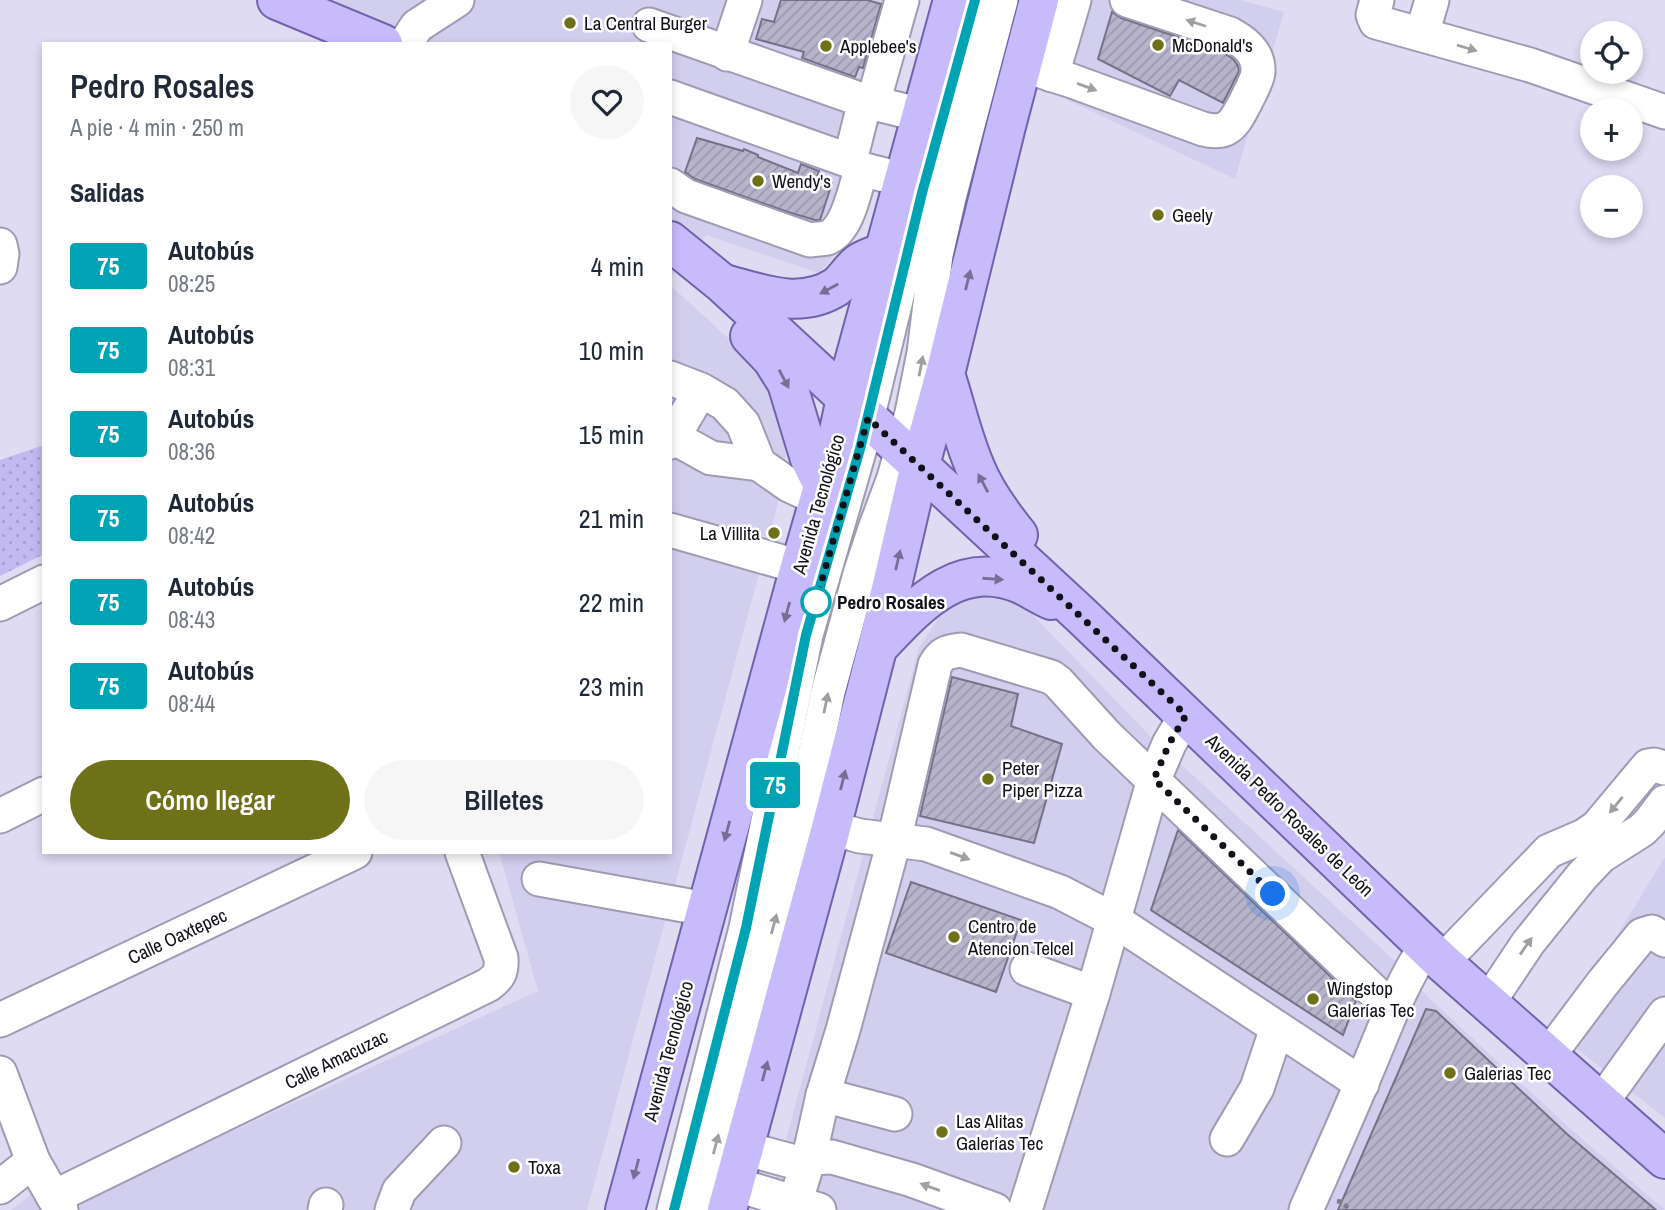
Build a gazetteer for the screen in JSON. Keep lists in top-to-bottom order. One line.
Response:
{"streets":{"main road":["Avenida Tecnológico","Avenida Pedro Rosales de León"],"street":["Calle Oaxtepec","Calle Amacuzac"]},"crossings":[["Avenida Tecnológico","Avenida Pedro Rosales de León"]],"places":["La Central Burger","McDonald's","Applebee's","Wendy's","Geely","La Villita","Pedro Rosales","Peter Piper Pizza","Centro de Atencion Telcel","Wingstop Galerías Tec","Galerias Tec","Las Alitas Galerías Tec","Toxa"],"lines":["bus line 75"],"page":{"on_map":"75","map_buttons":["+","−"],"heading":[["Pedro Rosales","A pie · 4 min · 250 m"],"Salidas"],"list":[{"mark":"75","name":"Autobús","note":"08:25","value":"4 min"},{"mark":"75","name":"Autobús","note":"08:31","value":"10 min"},{"mark":"75","name":"Autobús","note":"08:36","value":"15 min"},{"mark":"75","name":"Autobús","note":"08:42","value":"21 min"},{"mark":"75","name":"Autobús","note":"08:43","value":"22 min"},{"mark":"75","name":"Autobús","note":"08:44","value":"23 min"}],"buttons":["Cómo llegar","Billetes"]}}
